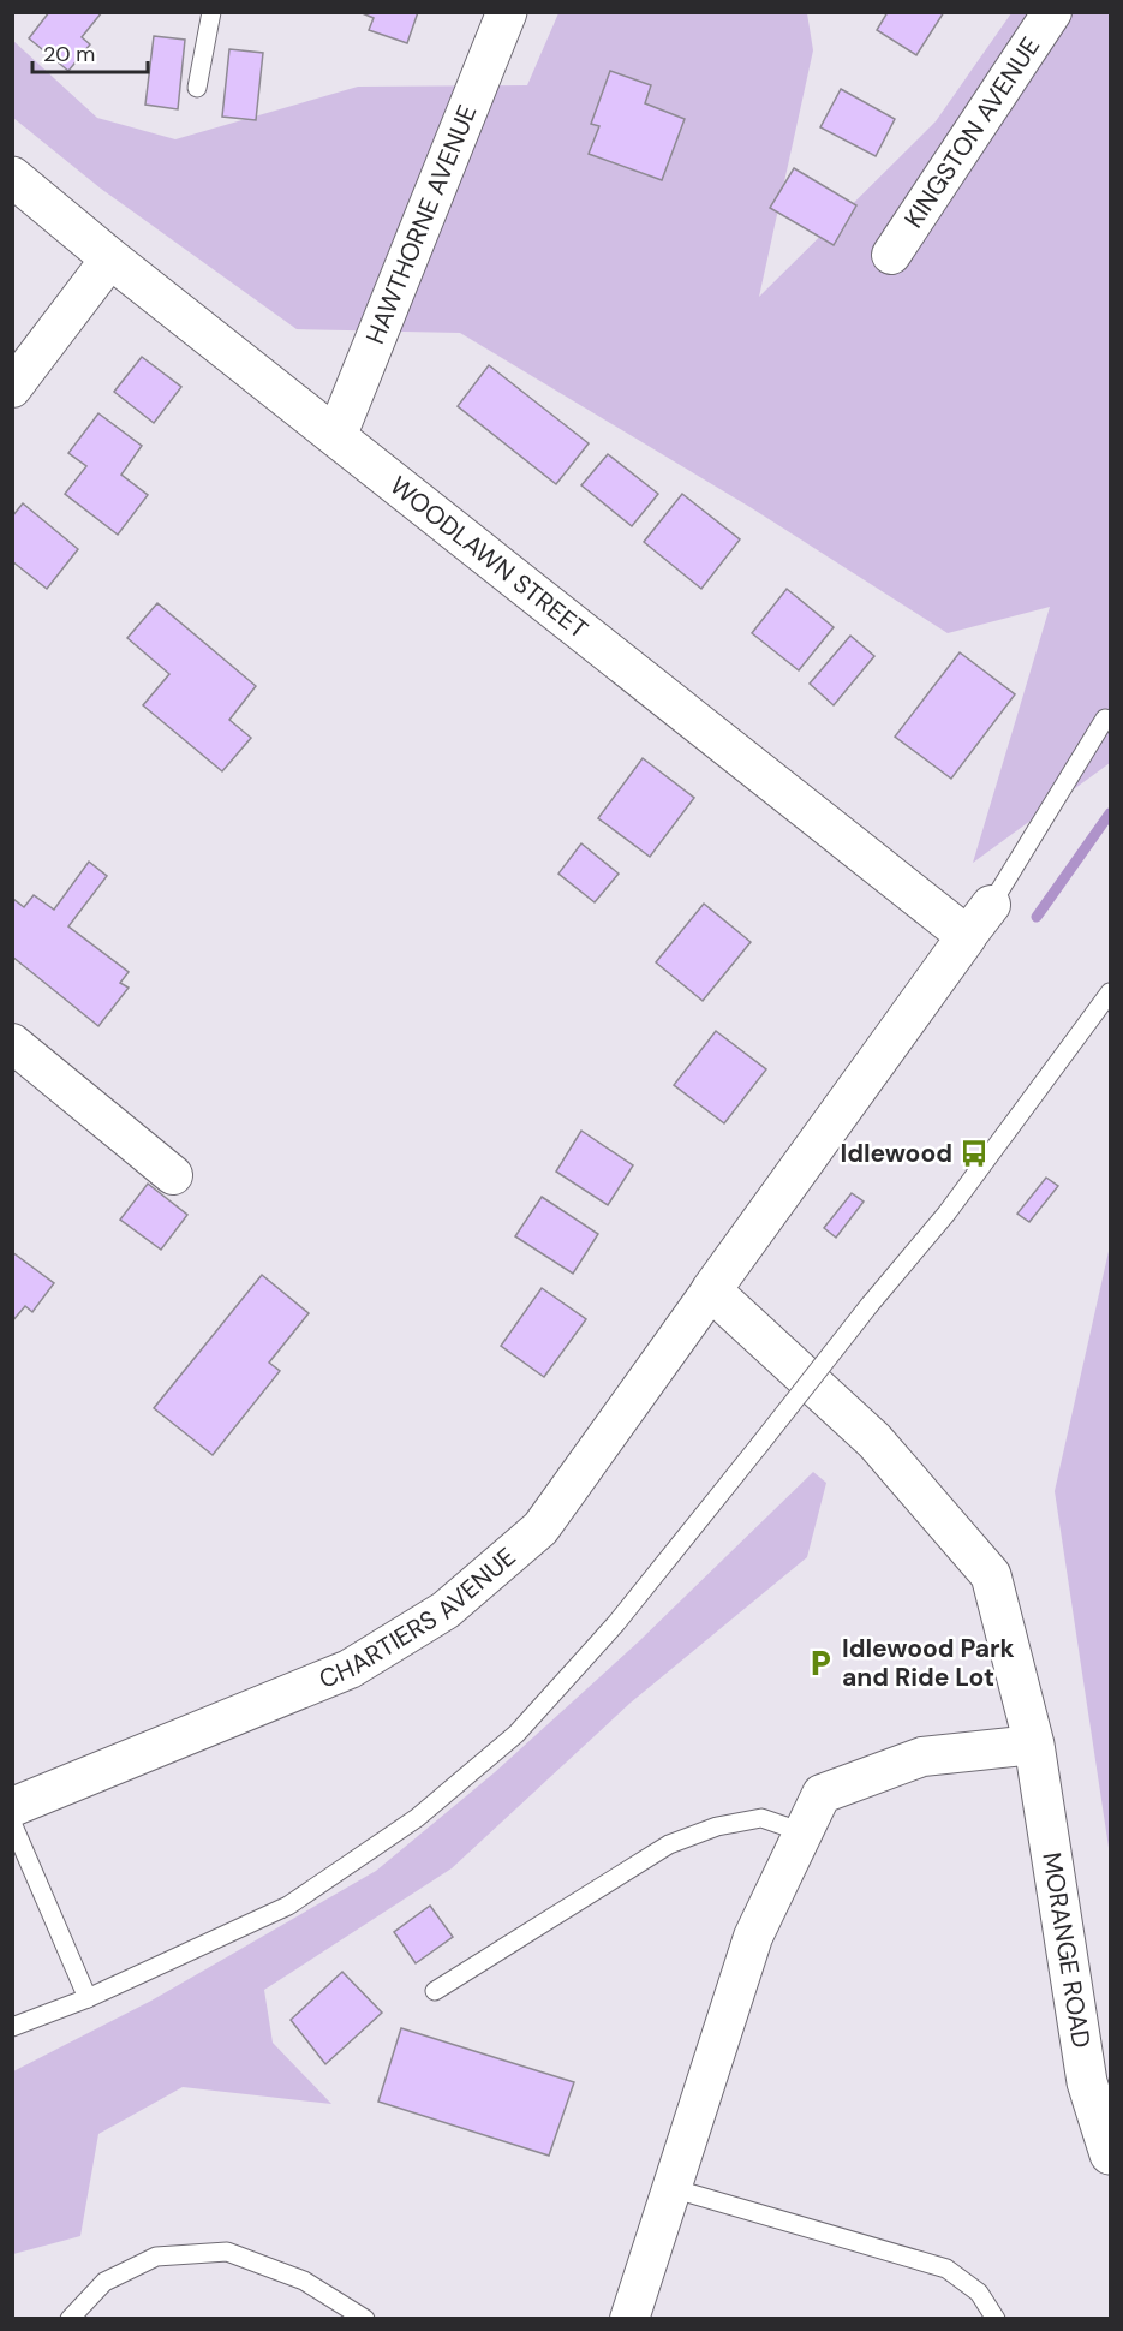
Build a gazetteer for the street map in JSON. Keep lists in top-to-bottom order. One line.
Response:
{"streets":{"street":["KINGSTON AVENUE","HAWTHORNE AVENUE","WOODLAWN STREET","CHARTIERS AVENUE","MORANGE ROAD"]},"crossings":[["HAWTHORNE AVENUE","WOODLAWN STREET"],["CHARTIERS AVENUE","MORANGE ROAD"]],"places":{"bus stop":["Idlewood"],"parking":["Idlewood Park and Ride Lot"]},"scale_bar":"20 m"}
